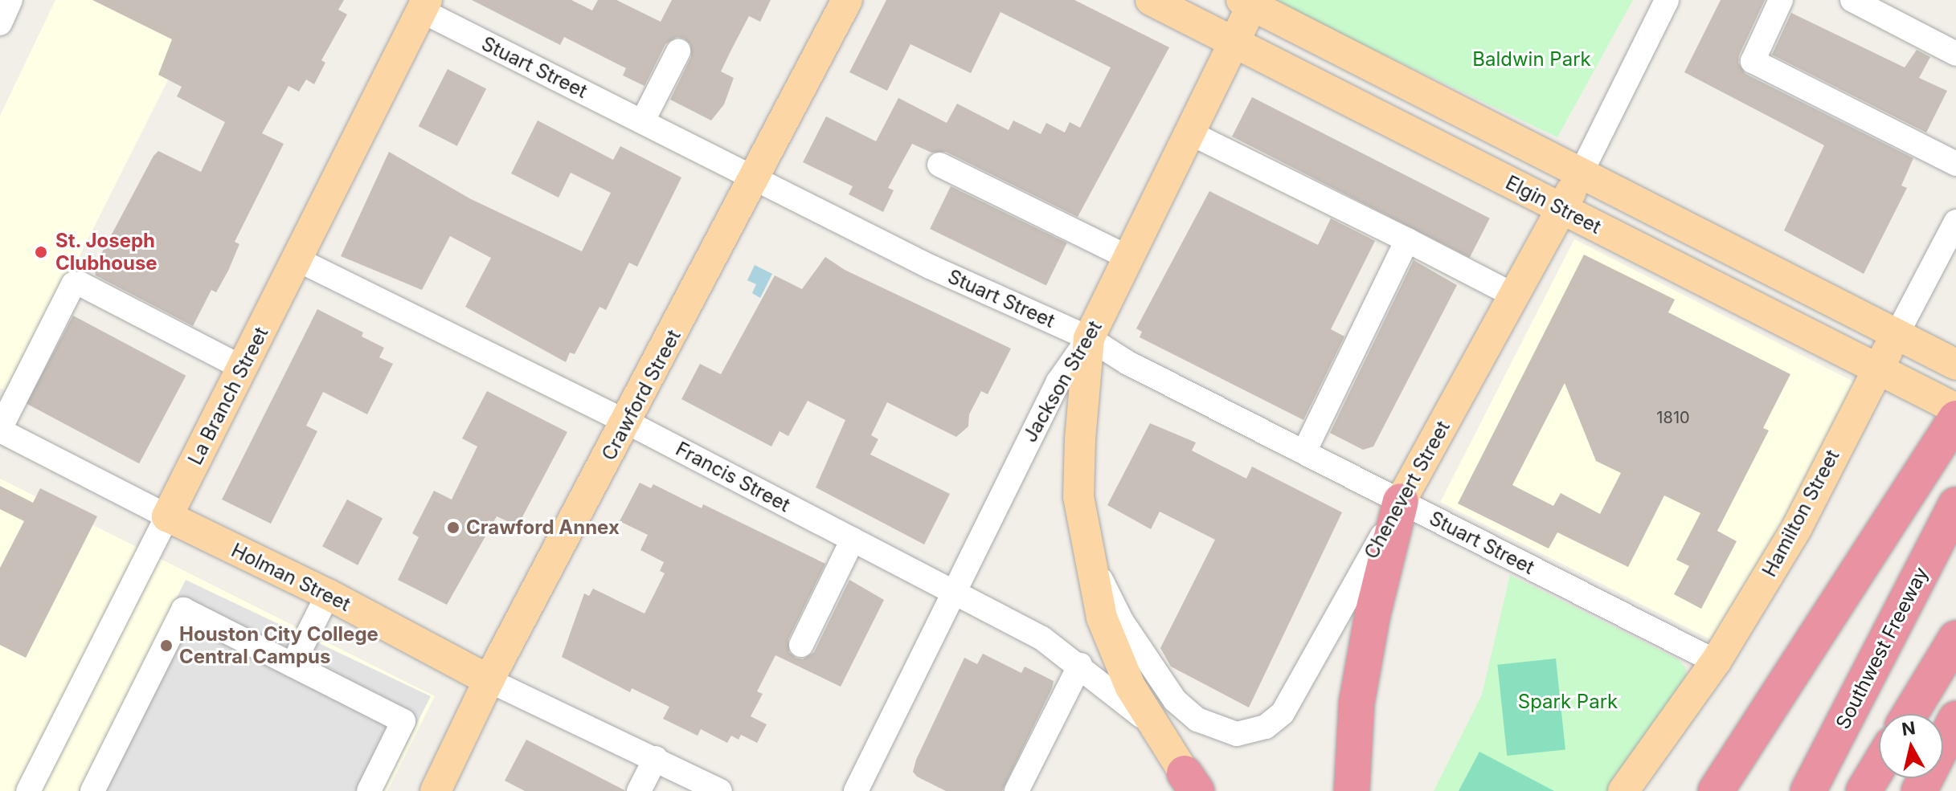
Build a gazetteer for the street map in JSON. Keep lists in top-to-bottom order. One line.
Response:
{"streets":{"highway":["Southwest Freeway"],"main road":["Elgin Street","Jackson Street","Crawford Street","La Branch Street","Chenevert Street","Hamilton Street","Holman Street"],"street":["Stuart Street","Francis Street"]},"crossings":[["Stuart Street","Jackson Street"],["Stuart Street","Crawford Street"],["Stuart Street","La Branch Street"],["Stuart Street","Chenevert Street"],["Stuart Street","Hamilton Street"],["Elgin Street","Jackson Street"],["Elgin Street","Chenevert Street"],["Elgin Street","Hamilton Street"],["Jackson Street","Francis Street"],["Crawford Street","Francis Street"],["Crawford Street","Holman Street"],["La Branch Street","Francis Street"],["La Branch Street","Holman Street"]],"parks":["Baldwin Park","Spark Park"],"places":["St. Joseph Clubhouse","Crawford Annex","Houston City College Central Campus"],"house_numbers":["1810"],"north":"top"}
